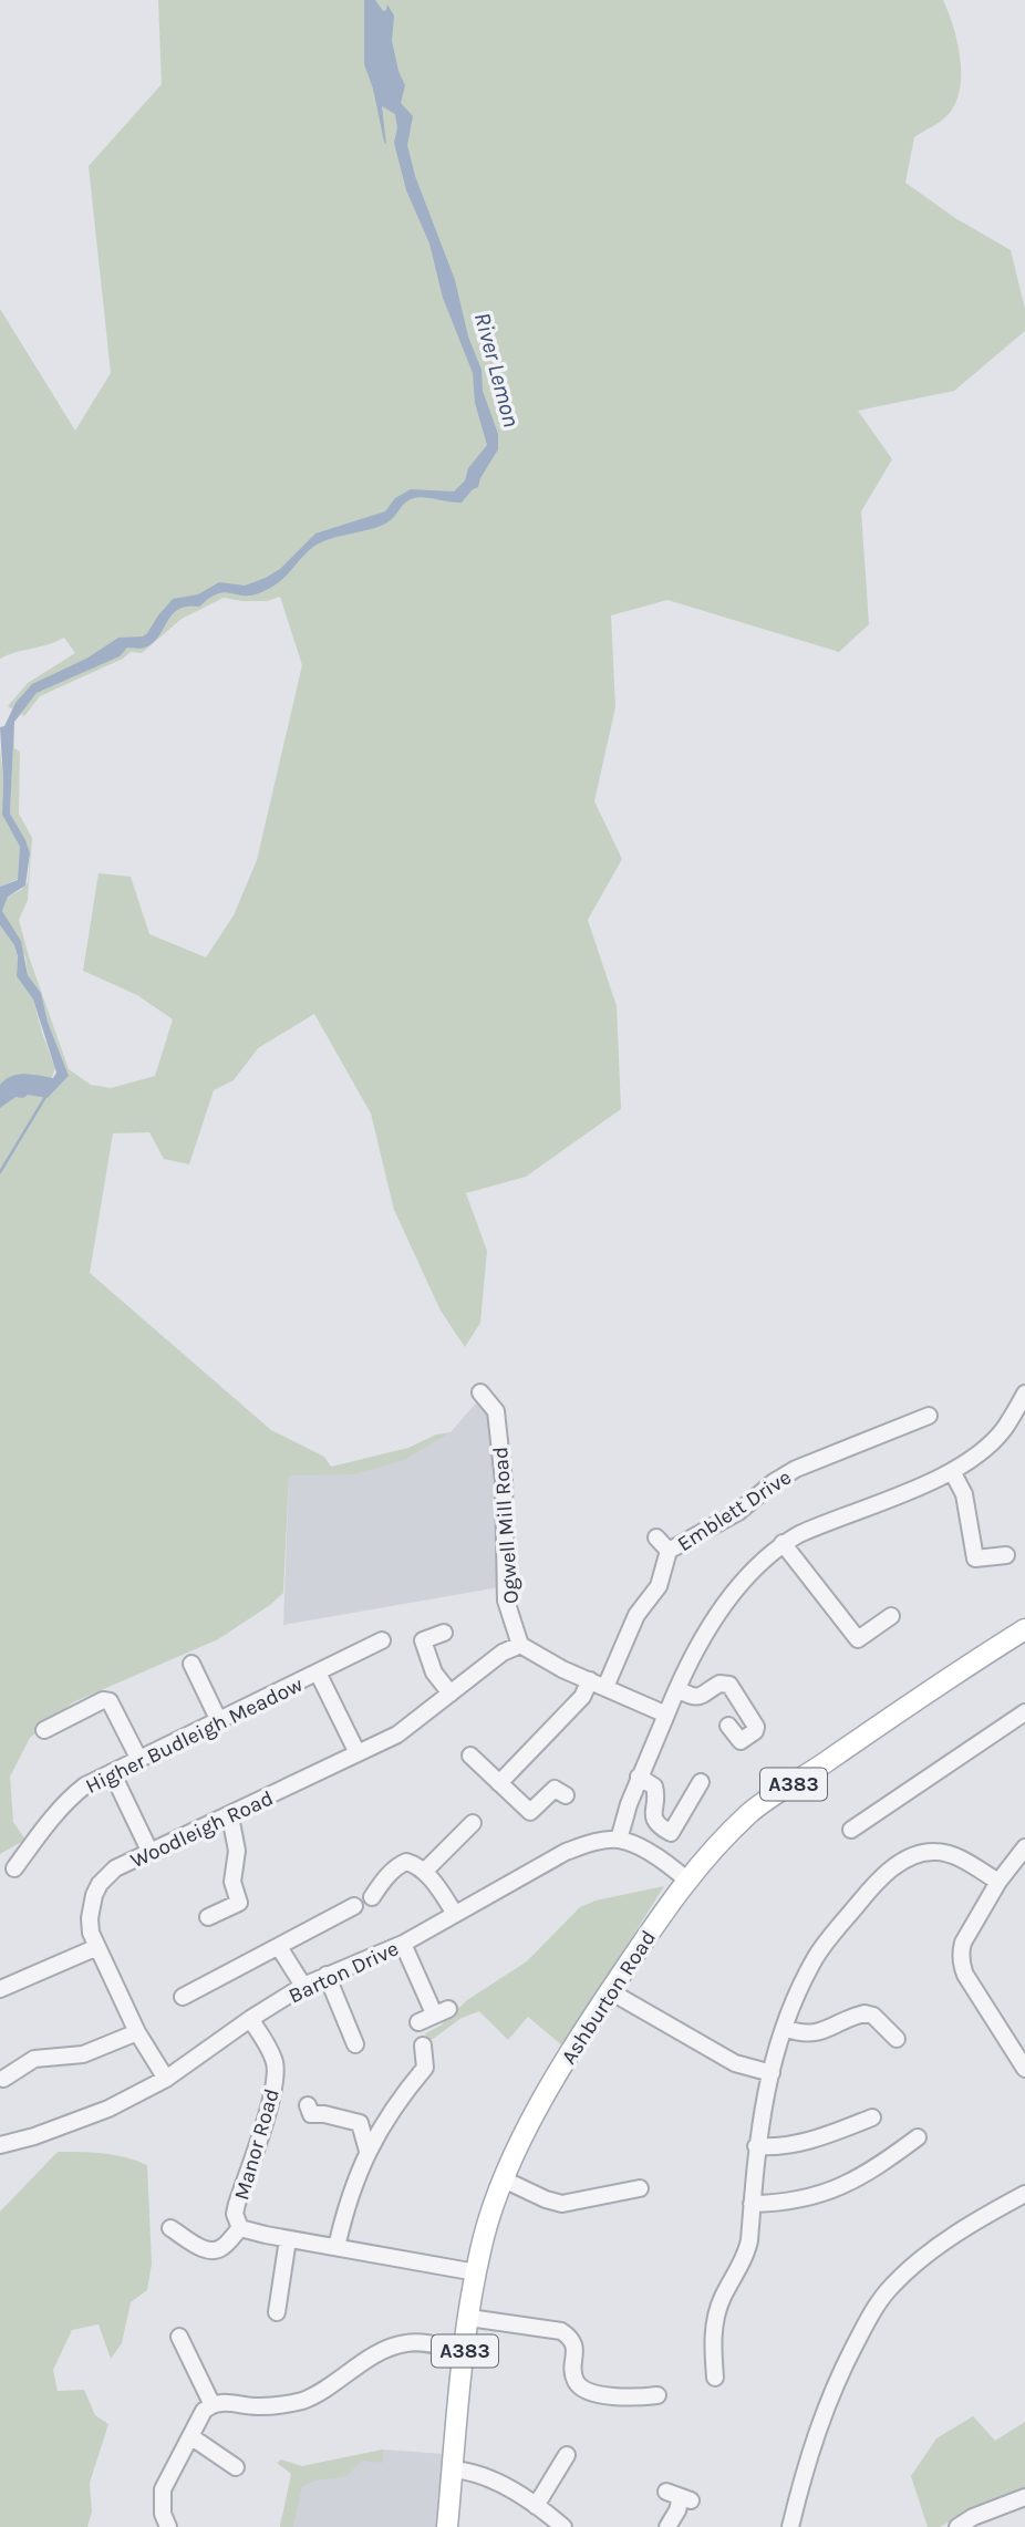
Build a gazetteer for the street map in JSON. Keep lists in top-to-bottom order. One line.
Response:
{"streets":{"main road":["A383","Ashburton Road"],"street":["Emblett Drive","Ogwell Mill Road","Higher Budleigh Meadow","Woodleigh Road","Barton Drive","Manor Road"]},"crossings":[["Ogwell Mill Road","Woodleigh Road"],["Woodleigh Road","Barton Drive"],["Barton Drive","Manor Road"],["Ashburton Road","Manor Road"]],"water":["River Lemon"]}
